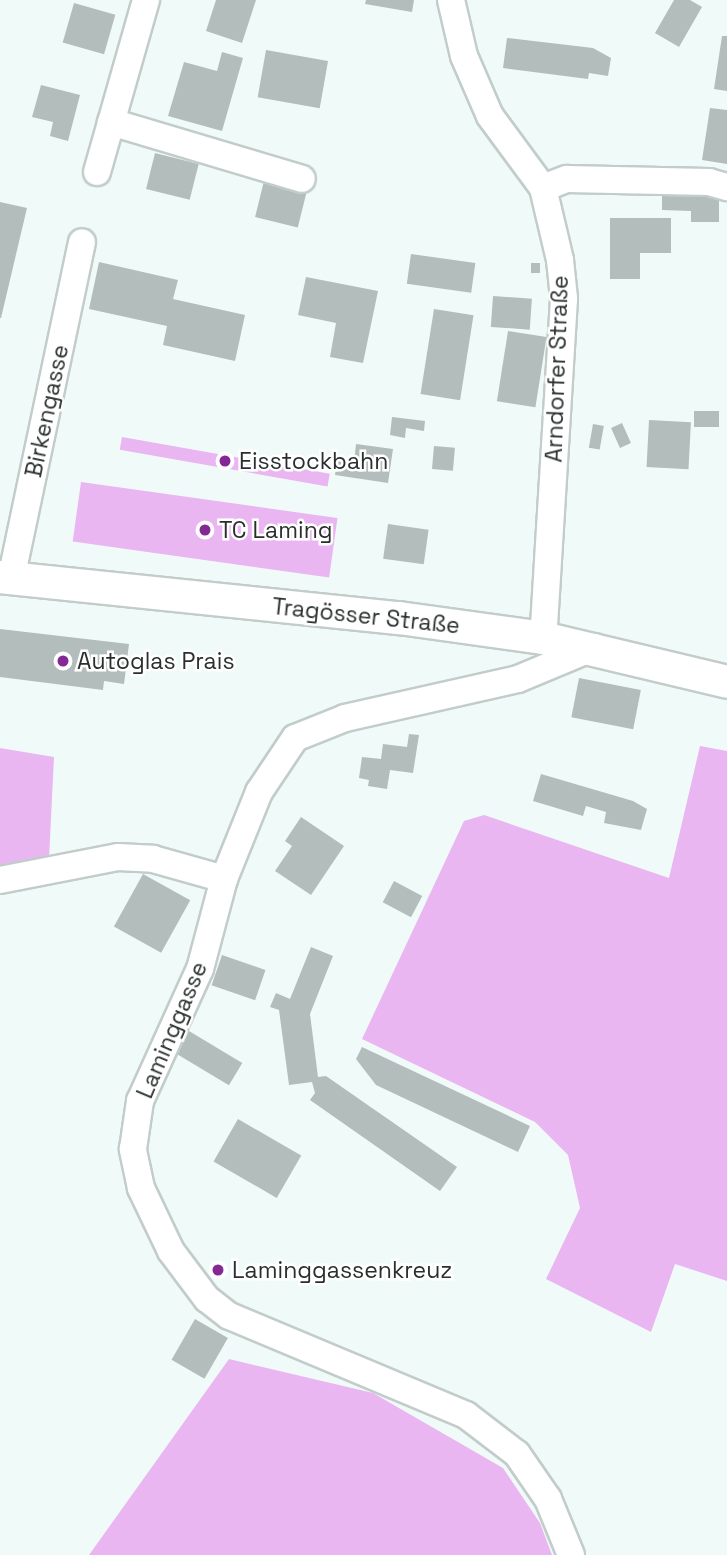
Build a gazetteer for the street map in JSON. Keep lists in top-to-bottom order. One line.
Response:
{"streets":{"main road":["Tragösser Straße"],"street":["Arndorfer Straße","Birkengasse","Laminggasse"]},"crossings":[["Arndorfer Straße","Tragösser Straße"],["Birkengasse","Tragösser Straße"],["Tragösser Straße","Laminggasse"]],"places":["Eisstockbahn","TC Laming","Autoglas Prais","Laminggassenkreuz"]}
